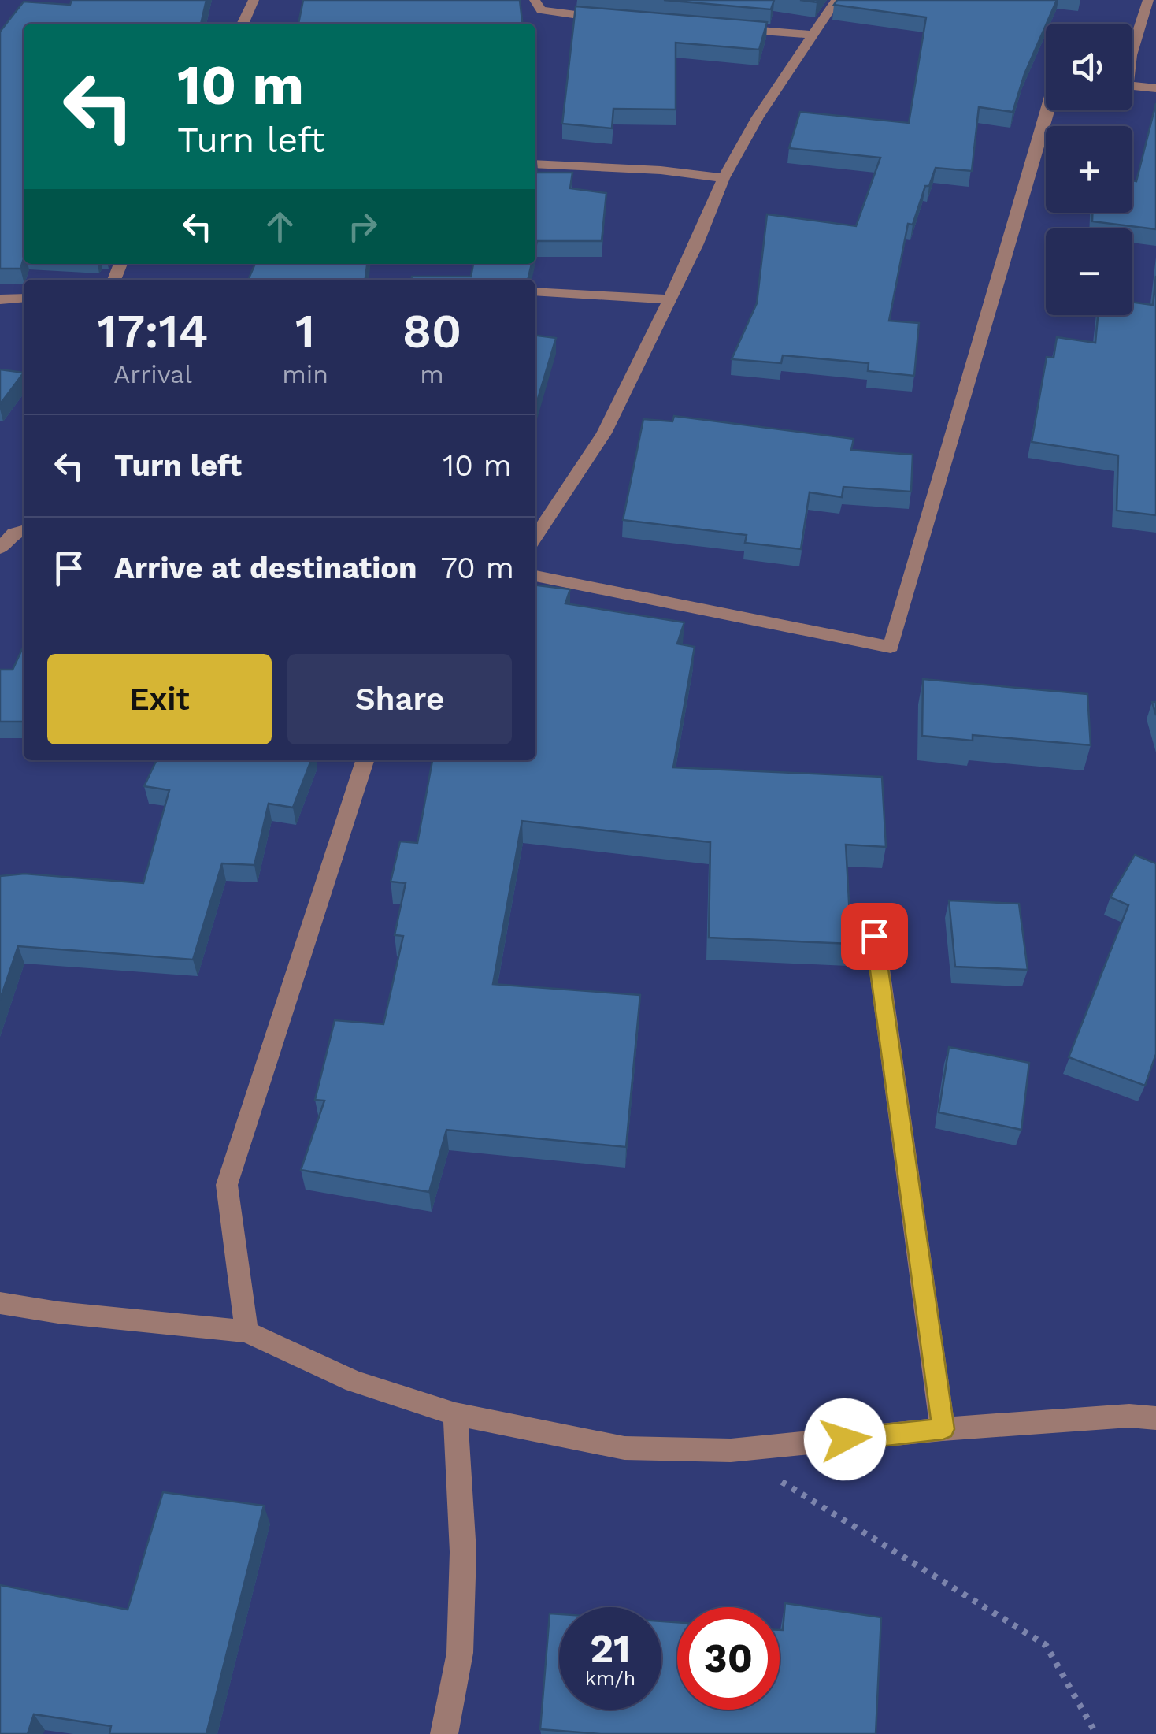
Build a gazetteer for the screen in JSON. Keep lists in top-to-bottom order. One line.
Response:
{"page":{"map_buttons":["+","−"],"turn":["10 m","Turn left"],"eta":["17:14","Arrival","1","min","80","m"],"list":[{"name":"Turn left","value":"10 m"},{"name":"Arrive at destination","value":"70 m"}],"buttons":["Exit","Share"],"speed":"21 km/h","limit":"30"}}
